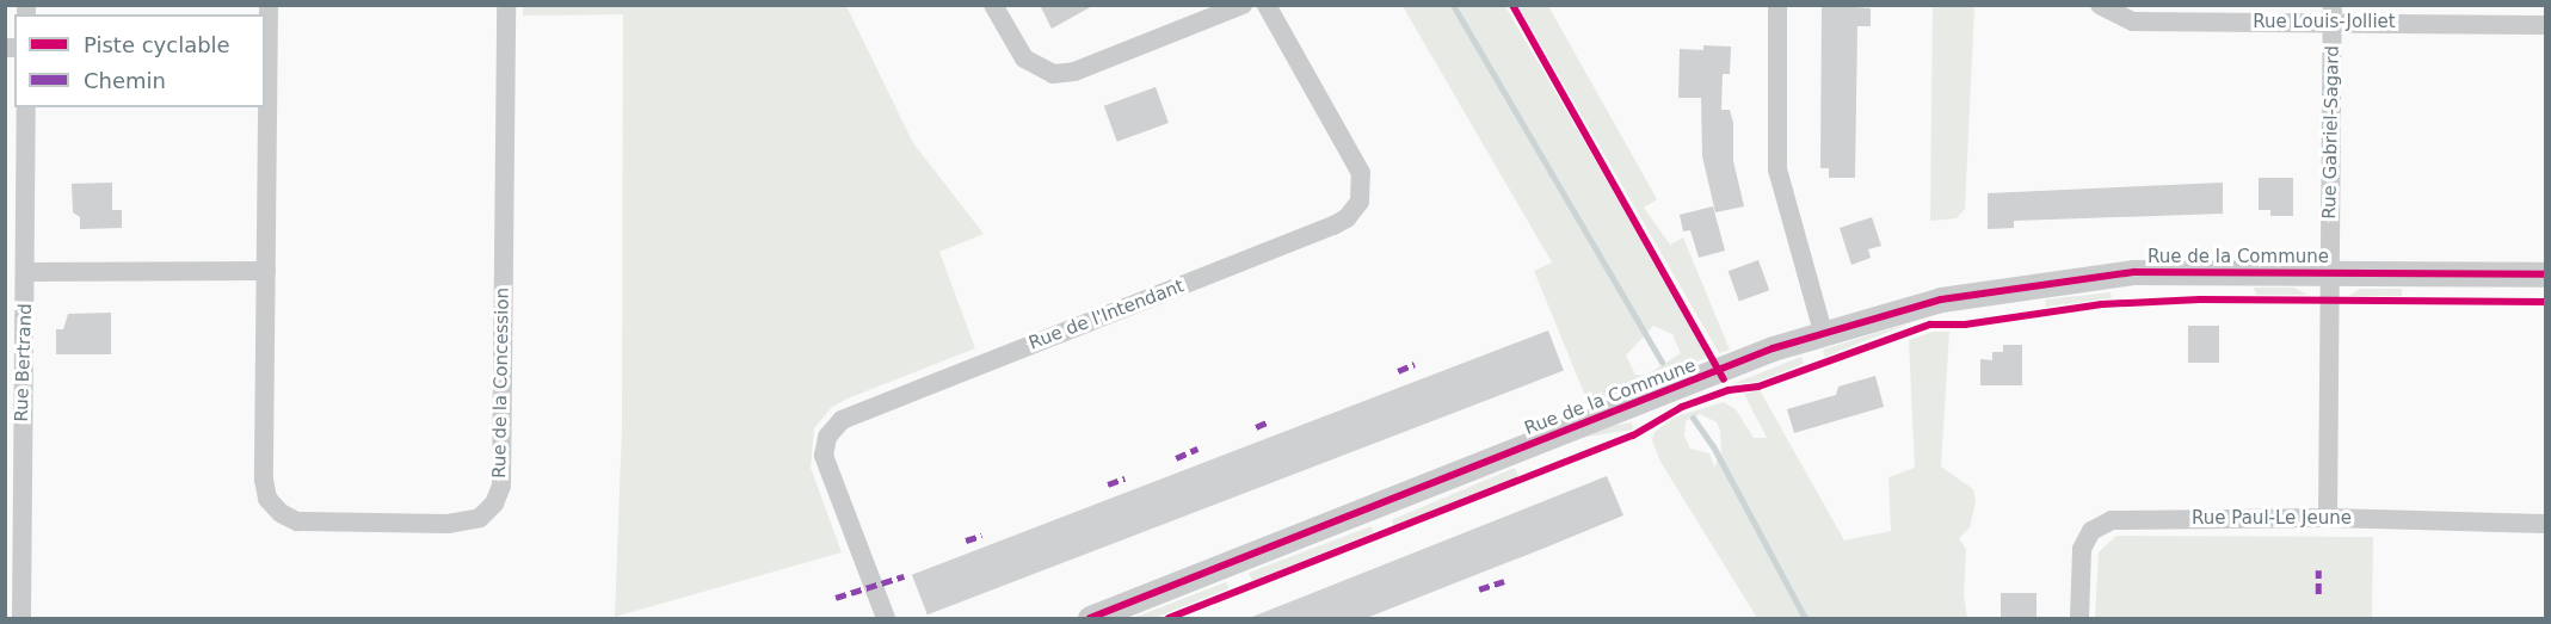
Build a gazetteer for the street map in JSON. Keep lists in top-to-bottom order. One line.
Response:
{"streets":{"street":["Rue Louis-Jolliet","Rue Gabriel-Sagard","Rue de la Commune","Rue de l'Intendant","Rue Bertrand","Rue de la Concession","Rue Paul-Le Jeune"]},"crossings":[["Rue Louis-Jolliet","Rue Gabriel-Sagard"],["Rue Gabriel-Sagard","Rue de la Commune"],["Rue Gabriel-Sagard","Rue Paul-Le Jeune"]],"legend":["Piste cyclable","Chemin"]}
